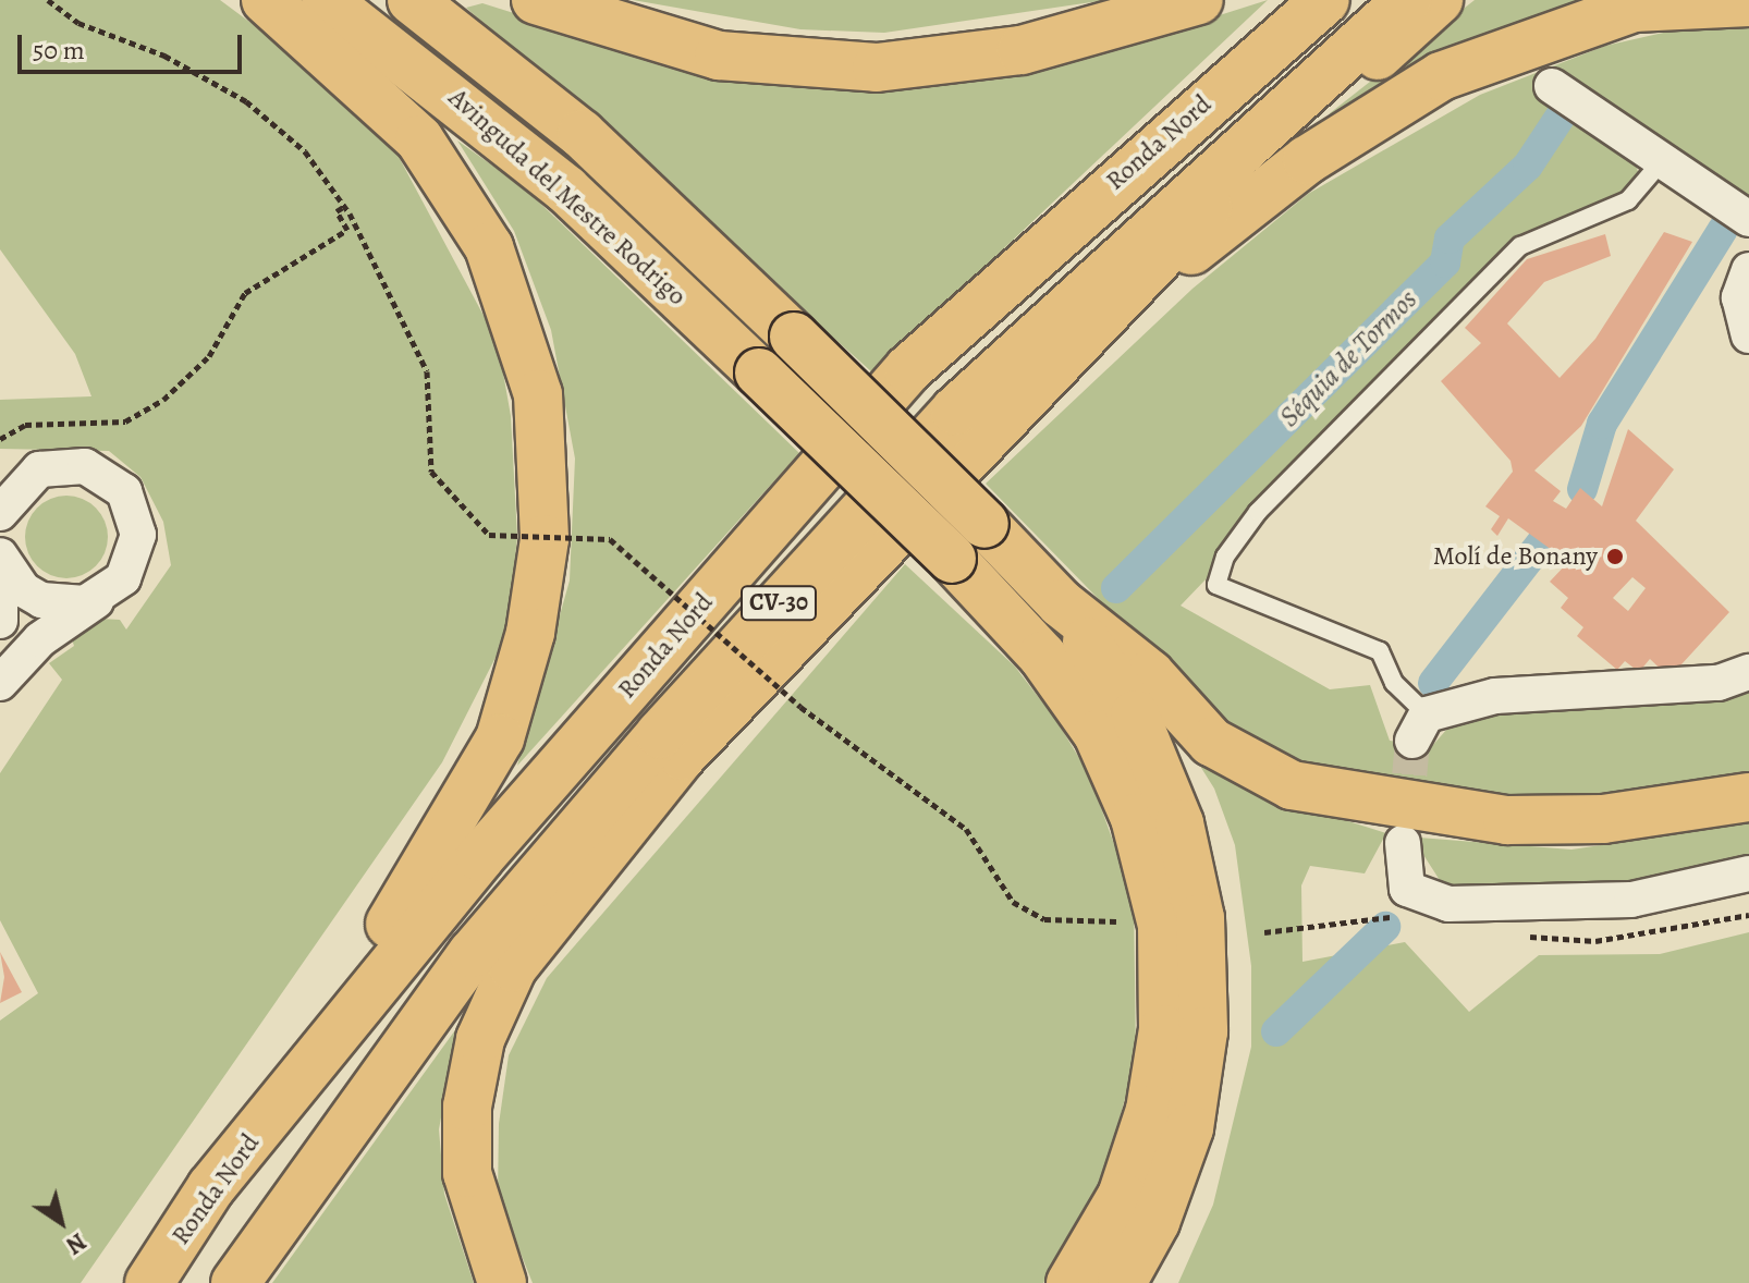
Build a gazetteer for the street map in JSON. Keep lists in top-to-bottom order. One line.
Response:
{"streets":{"main road":["Ronda Nord","Avinguda del Mestre Rodrigo","CV-30"]},"water":["Séquia de Tormos"],"places":["Molí de Bonany"],"scale_bar":"50 m","north":"bottom right"}
